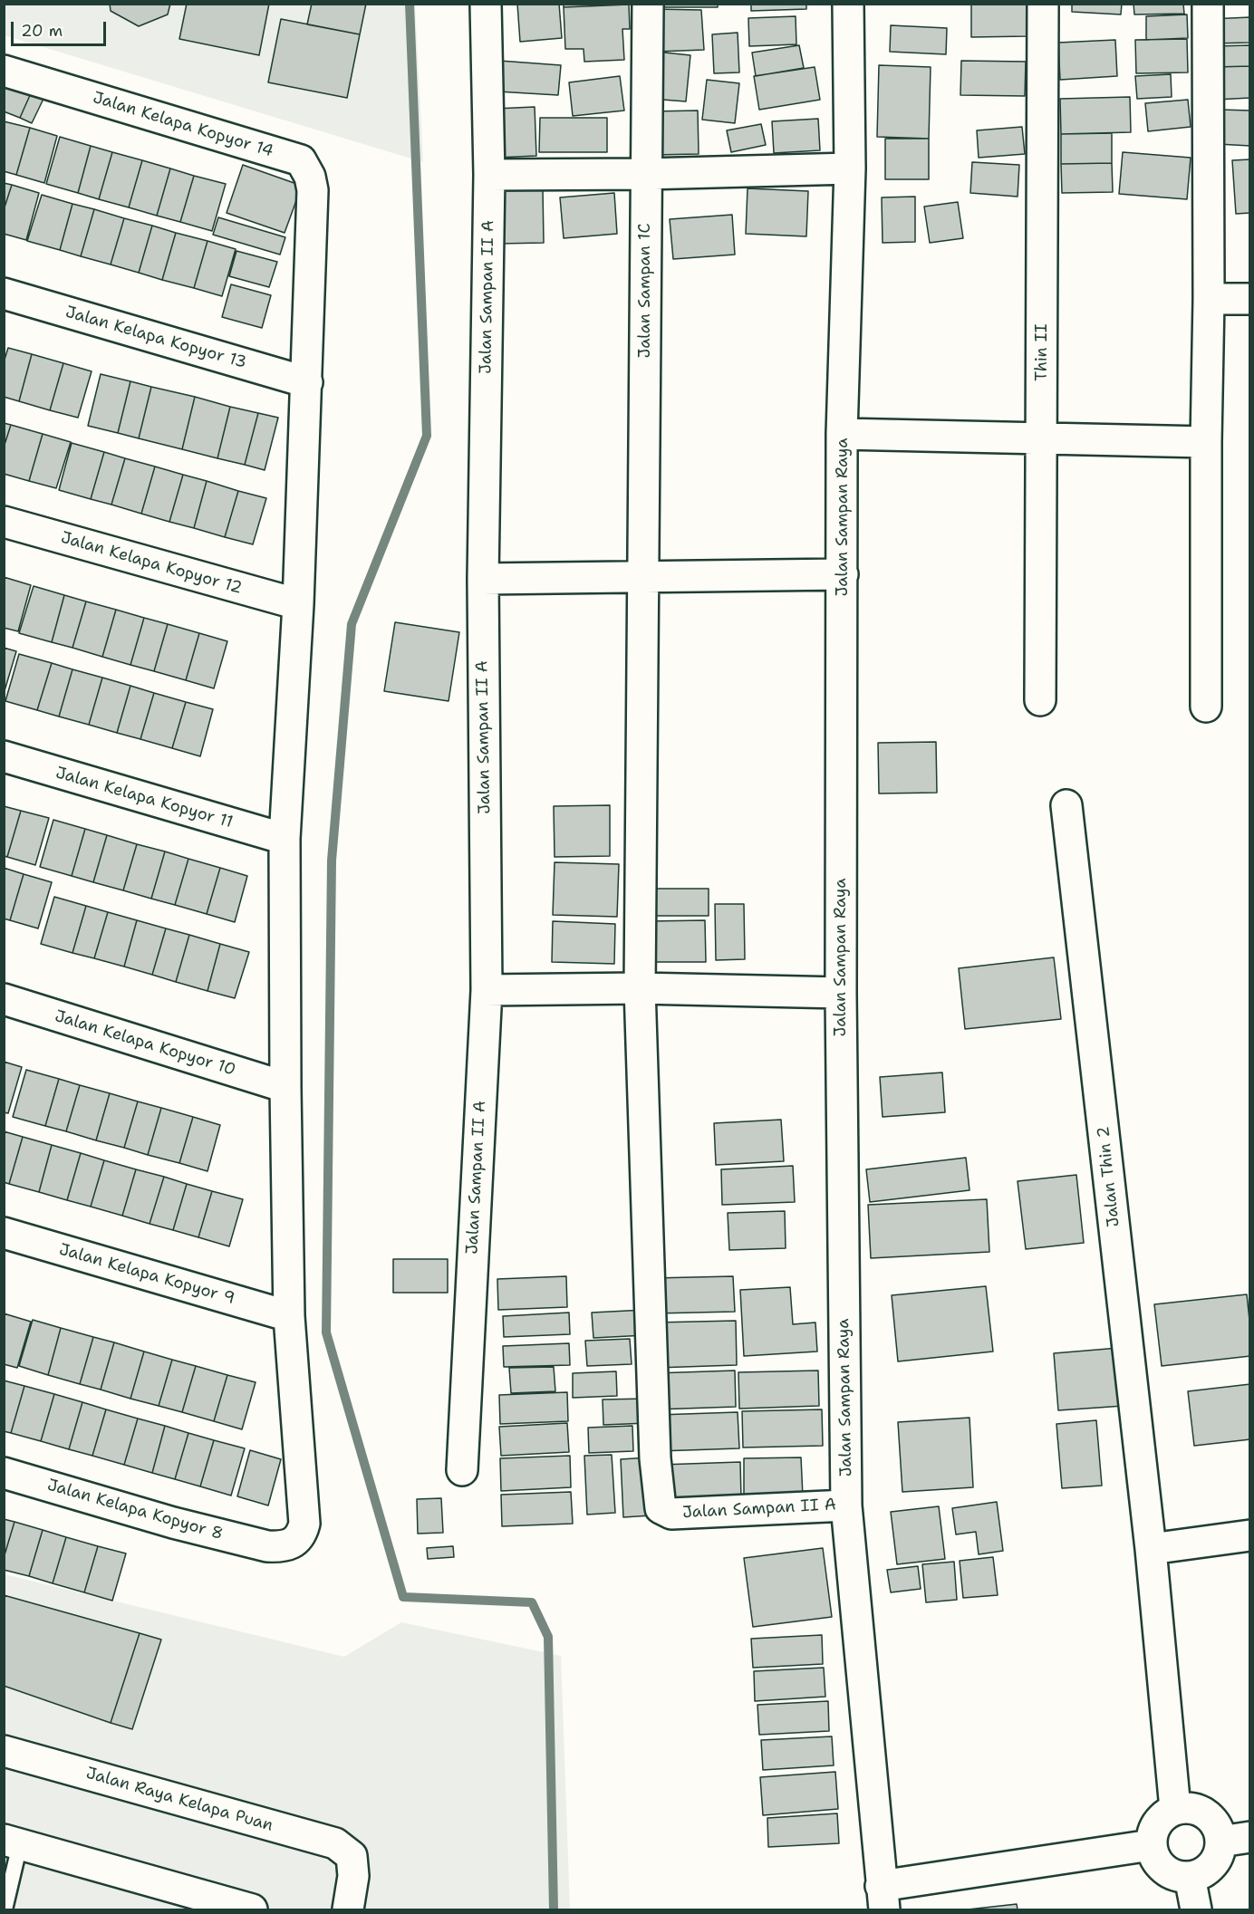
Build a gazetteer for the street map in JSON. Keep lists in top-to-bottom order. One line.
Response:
{"streets":{"street":["Jalan Kelapa Kopyor 14","Jalan Sampan 1C","Jalan Sampan II A","Jalan Kelapa Kopyor 13","Thin II","Jalan Sampan Raya","Jalan Kelapa Kopyor 12","Jalan Kelapa Kopyor 11","Jalan Kelapa Kopyor 10","Jalan Thin 2","Jalan Kelapa Kopyor 9","Jalan Kelapa Kopyor 8","Jalan Raya Kelapa Puan"]},"crossings":[["Jalan Kelapa Kopyor 14","Jalan Kelapa Kopyor 13"],["Jalan Sampan 1C","Jalan Sampan II A"],["Jalan Sampan II A","Jalan Sampan Raya"],["Jalan Kelapa Kopyor 9","Jalan Kelapa Kopyor 8"]],"scale_bar":"20 m"}
